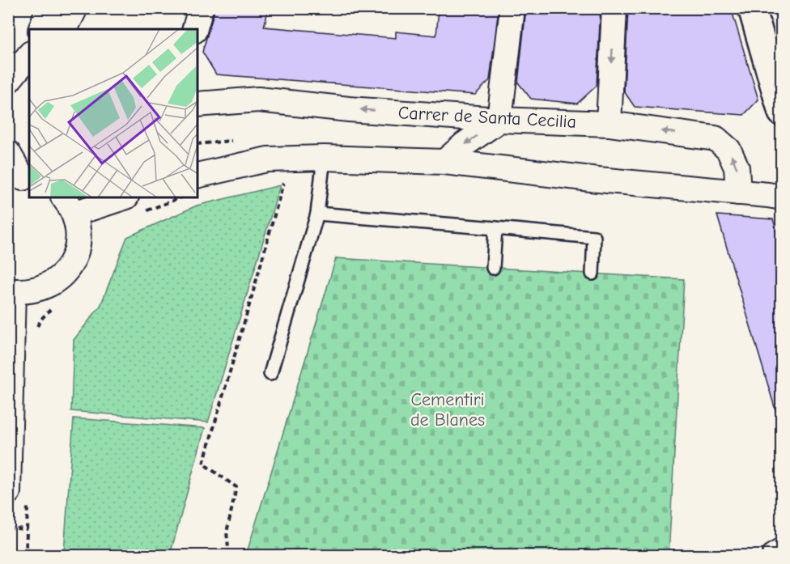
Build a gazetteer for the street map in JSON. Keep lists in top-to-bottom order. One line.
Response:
{"streets":{"street":["Carrer de Santa Cecilia"]},"parks":["Cementiri de Blanes"]}
